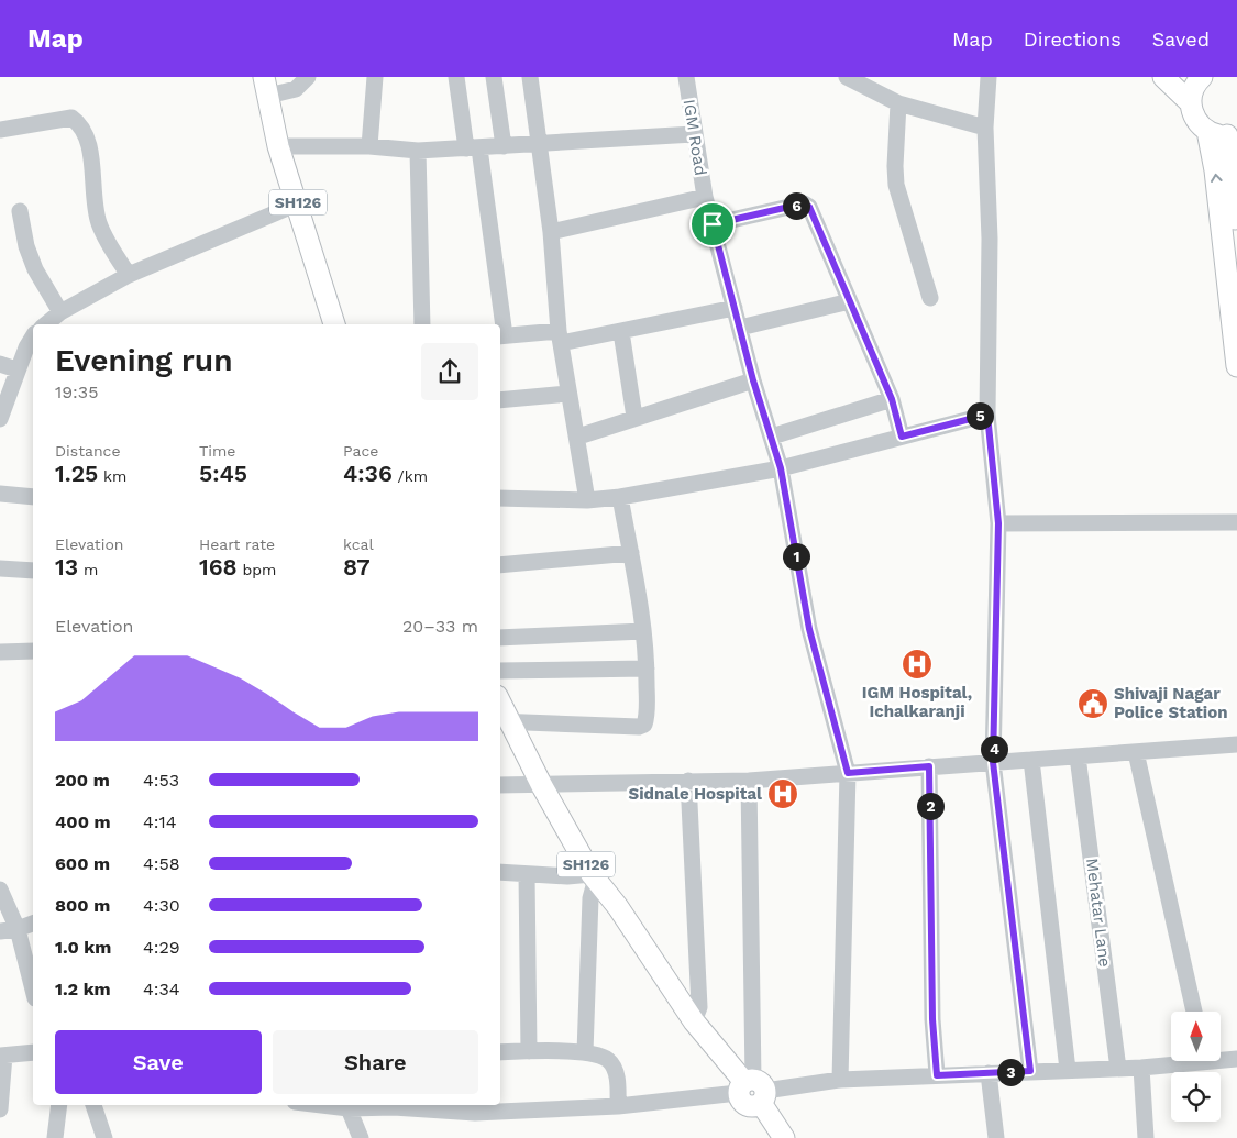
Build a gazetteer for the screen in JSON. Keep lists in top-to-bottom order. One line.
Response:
{"streets":{"main road":["SH126"],"street":["IGM Road","Mehatar Lane"]},"places":{"hospital":["IGM Hospital, Ichalkaranji","Sidnale Hospital"],"public building":["Shivaji Nagar Police Station"]},"north":"top","page":{"header":"Map","nav":["Map","Directions","Saved"],"pins":["6","5","1","4","2","3"],"heading":["Evening run","19:35"],"stats":[["Distance","1.25 km"],["Time","5:45"],["Pace","4:36 /km"],["Elevation","13 m"],["Heart rate","168 bpm"],["kcal","87"]],"chart":["Elevation","20–33 m"],"list":[{"name":"200 m","note":"4:53"},{"name":"400 m","note":"4:14"},{"name":"600 m","note":"4:58"},{"name":"800 m","note":"4:30"},{"name":"1.0 km","note":"4:29"},{"name":"1.2 km","note":"4:34"}],"buttons":["Save","Share"]}}
